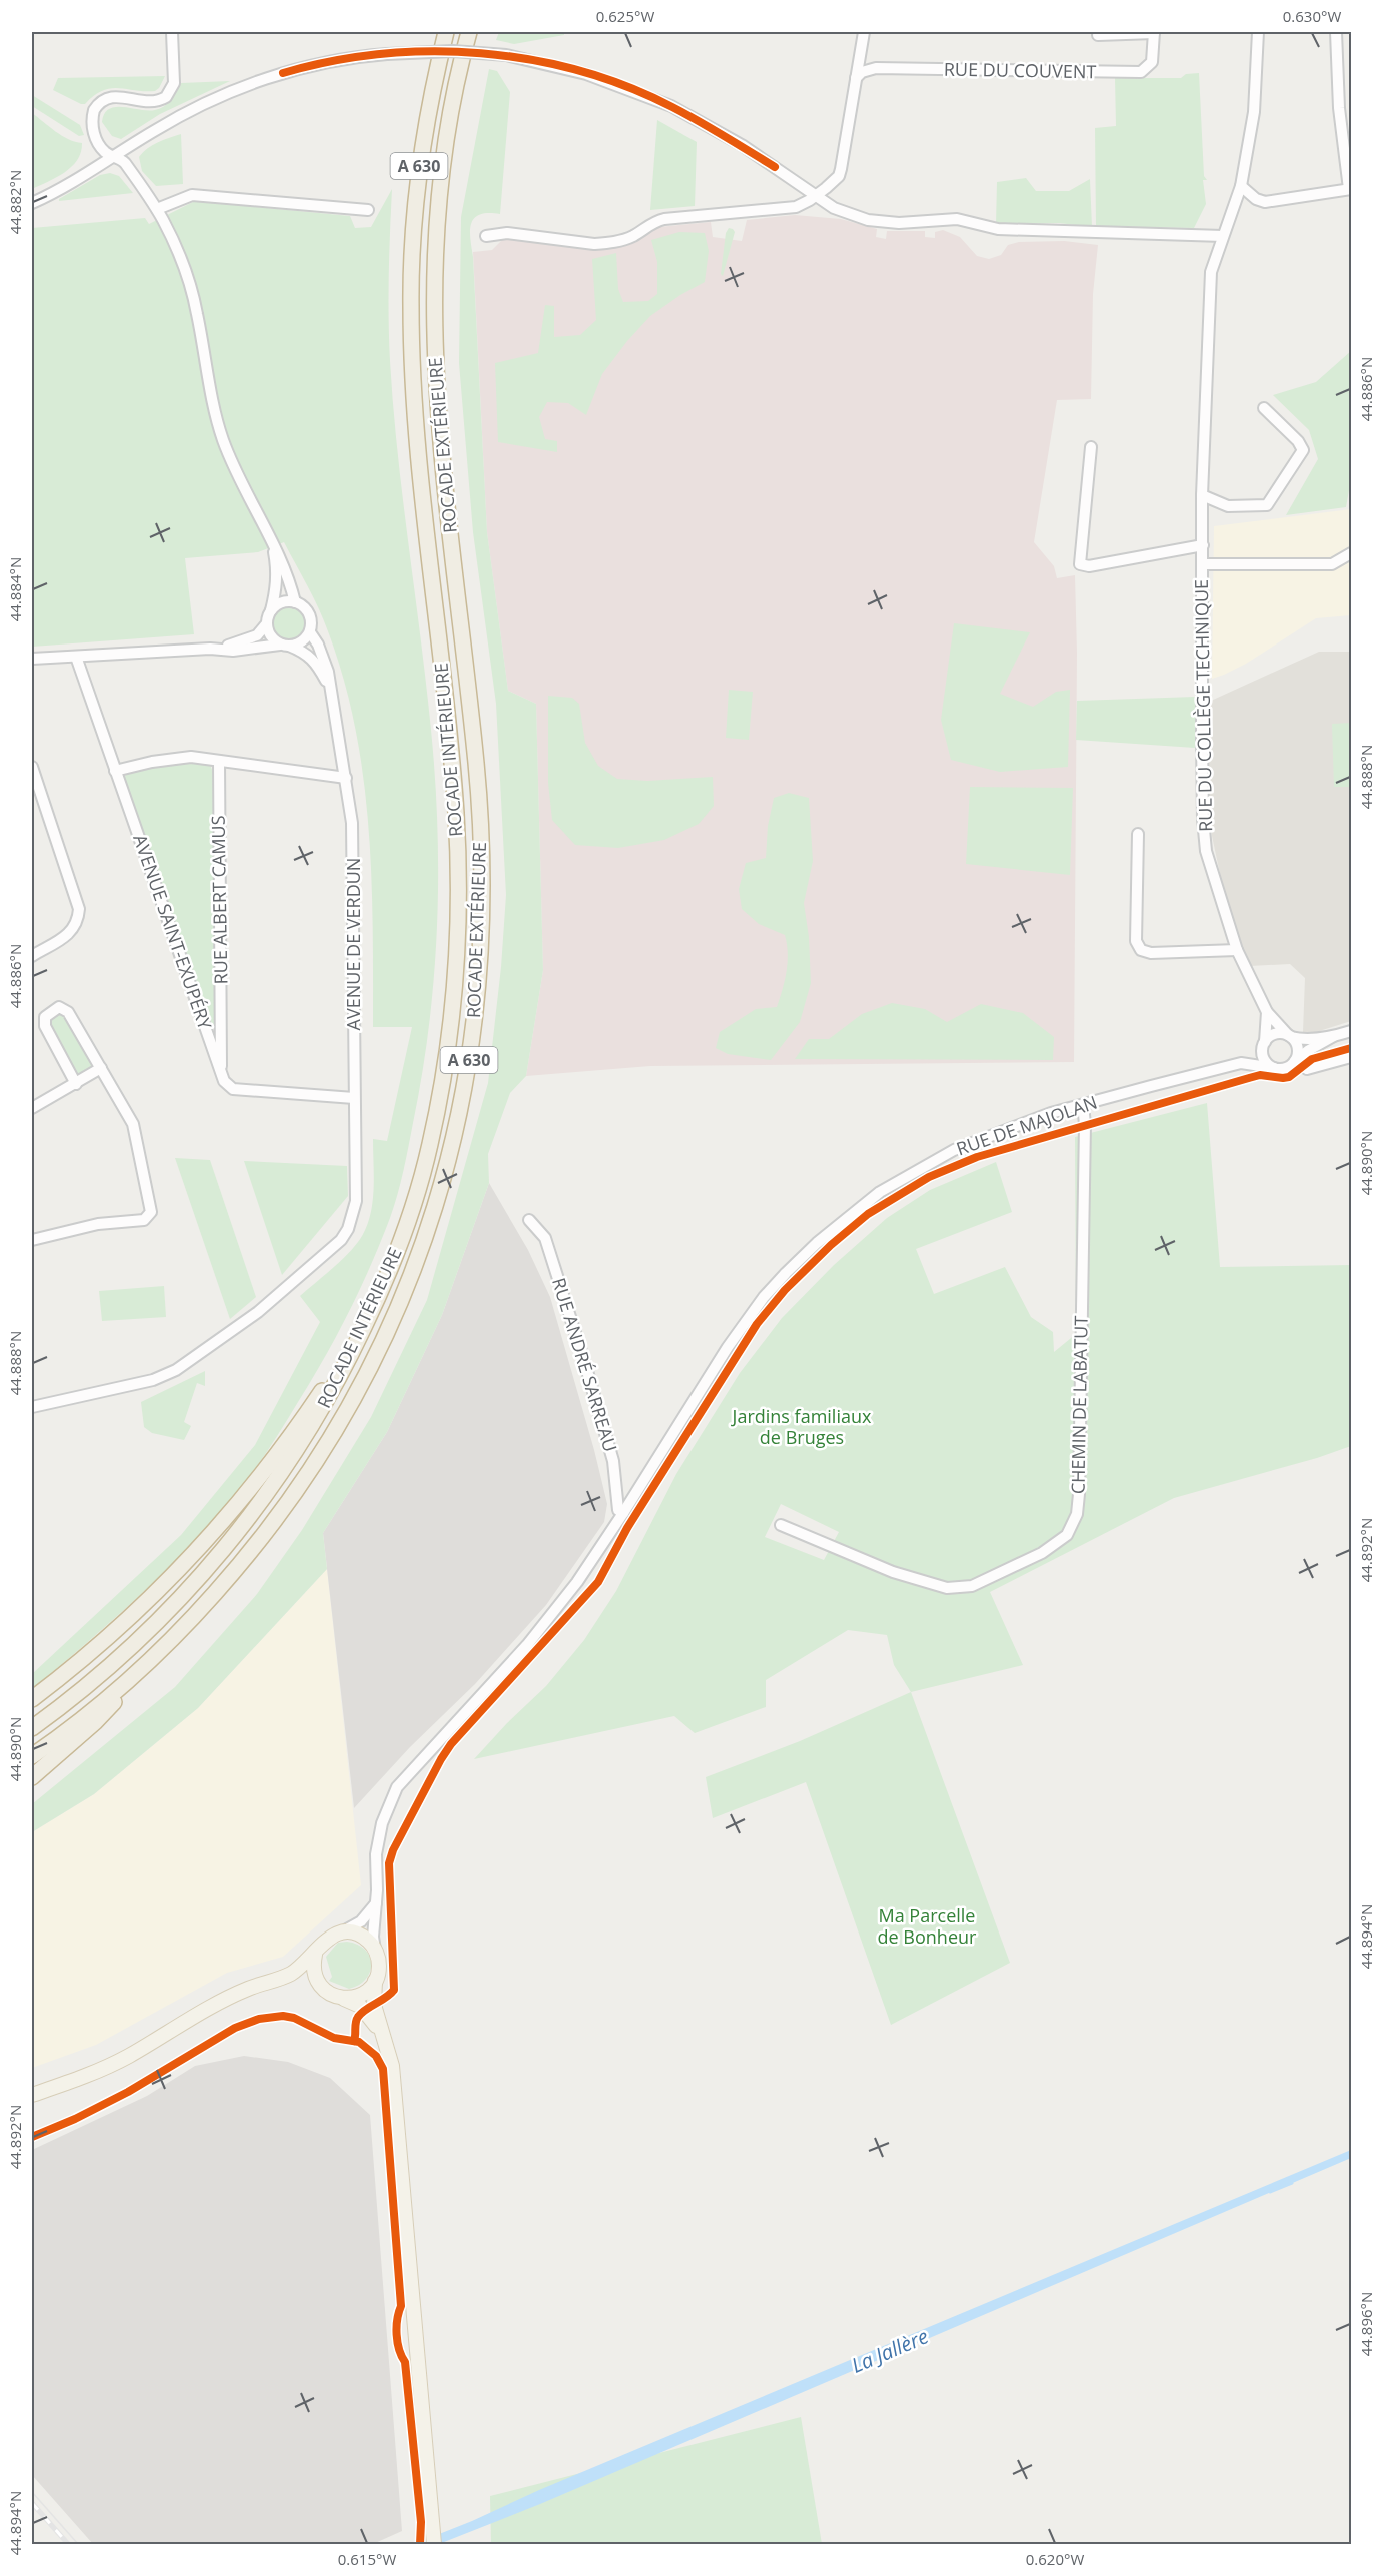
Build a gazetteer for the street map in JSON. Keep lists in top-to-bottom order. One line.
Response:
{"streets":{"highway":["A 630","ROCADE EXTÉRIEURE","ROCADE INTÉRIEURE"],"street":["RUE DU COUVENT","RUE DU COLLÈGE TECHNIQUE","RUE ALBERT CAMUS","AVENUE SAINT-EXUPÉRY","AVENUE DE VERDUN","RUE DE MAJOLAN","RUE ANDRÉ SARREAU","CHEMIN DE LABATUT"]},"crossings":[["RUE DU COLLÈGE TECHNIQUE","RUE DE MAJOLAN"],["RUE ALBERT CAMUS","AVENUE SAINT-EXUPÉRY"],["RUE DE MAJOLAN","RUE ANDRÉ SARREAU"],["RUE DE MAJOLAN","CHEMIN DE LABATUT"]],"water":["La Jallère"],"parks":["Jardins familiaux de Bruges","Ma Parcelle de Bonheur"],"coordinates":["0.625°W","0.630°W","44.882°N","44.886°N","44.884°N","44.888°N","44.890°N","44.892°N","44.894°N","44.896°N","0.615°W","0.620°W"]}
